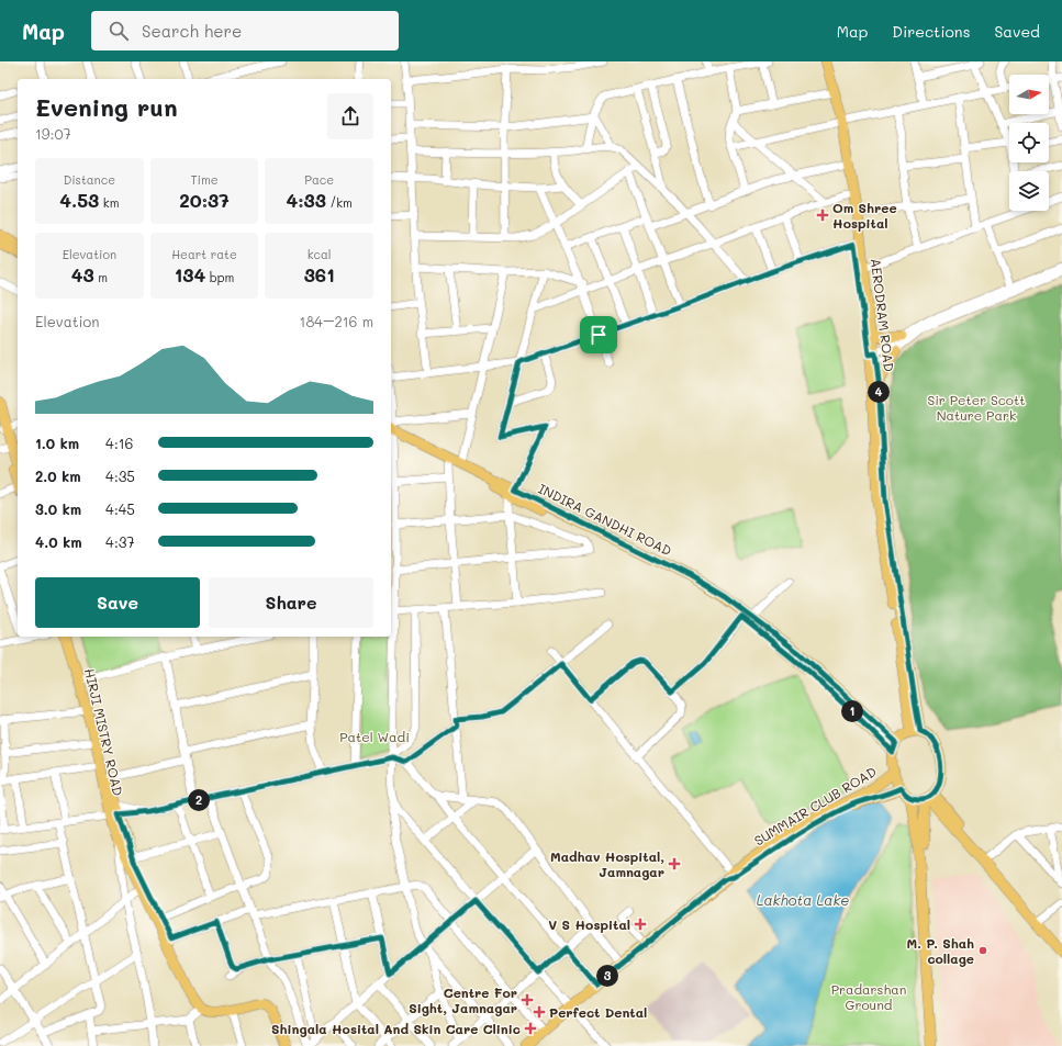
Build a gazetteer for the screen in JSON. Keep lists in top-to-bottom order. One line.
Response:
{"streets":{"main road":["AERODRAM ROAD","INDIRA GANDHI ROAD","HIRJI MISTRY ROAD","SUMMAIR CLUB ROAD"]},"crossings":[["AERODRAM ROAD","INDIRA GANDHI ROAD"],["AERODRAM ROAD","SUMMAIR CLUB ROAD"],["INDIRA GANDHI ROAD","SUMMAIR CLUB ROAD"]],"water":["Lakhota Lake"],"parks":["Sir Peter Scott Nature Park","Patel Wadi","Pradarshan Ground"],"places":{"health":["Om Shree Hospital","Madhav Hospital, Jamnagar","V S Hospital","Centre For Sight, Jamnagar","Perfect Dental","Shingala Hosital And Skin Care Clinic"],"other":["M. P. Shah collage"]},"north":"right","page":{"header":"Map","search":"Search here","nav":["Map","Directions","Saved"],"heading":["Evening run","19:07"],"stats":[["Distance","4.53 km"],["Time","20:37"],["Pace","4:33 /km"],["Elevation","43 m"],["Heart rate","134 bpm"],["kcal","361"]],"chart":["Elevation","184–216 m"],"pins":["4","1","2","3"],"list":[{"name":"1.0 km","note":"4:16"},{"name":"2.0 km","note":"4:35"},{"name":"3.0 km","note":"4:45"},{"name":"4.0 km","note":"4:37"}],"buttons":["Save","Share"]}}
